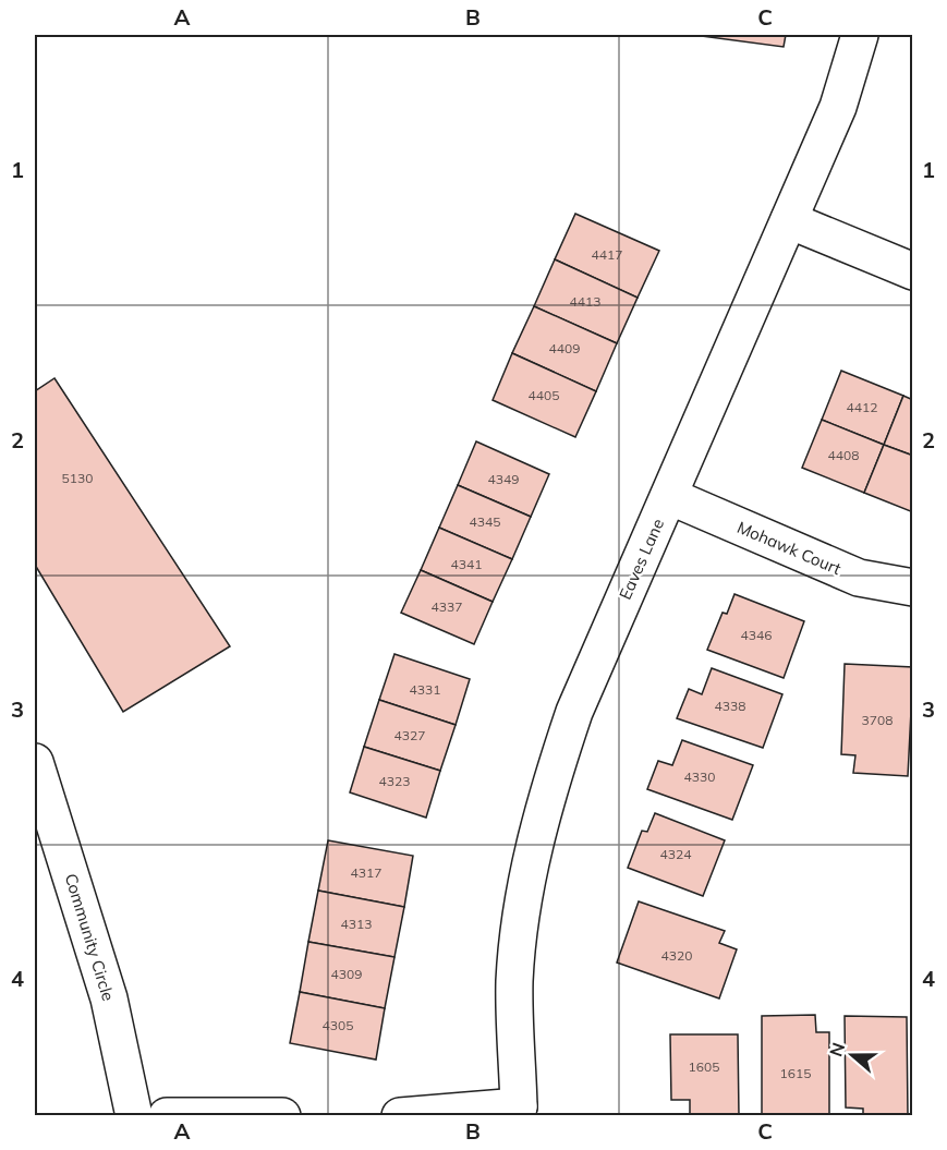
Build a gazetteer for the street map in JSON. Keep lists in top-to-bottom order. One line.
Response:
{"streets":{"street":["Mohawk Court","Eaves Lane","Community Circle"]},"crossings":[["Mohawk Court","Eaves Lane"]],"house_numbers":["4417","4413","4409","4405","4412","4408","5130","4349","4345","4341","4337","4346","4331","4338","3708","4327","4330","4323","4324","4317","4313","4320","4309","4305","1605","1615"],"north":"left","grid":{"columns":["A","B","C"],"rows":["1","2","3","4"]}}
